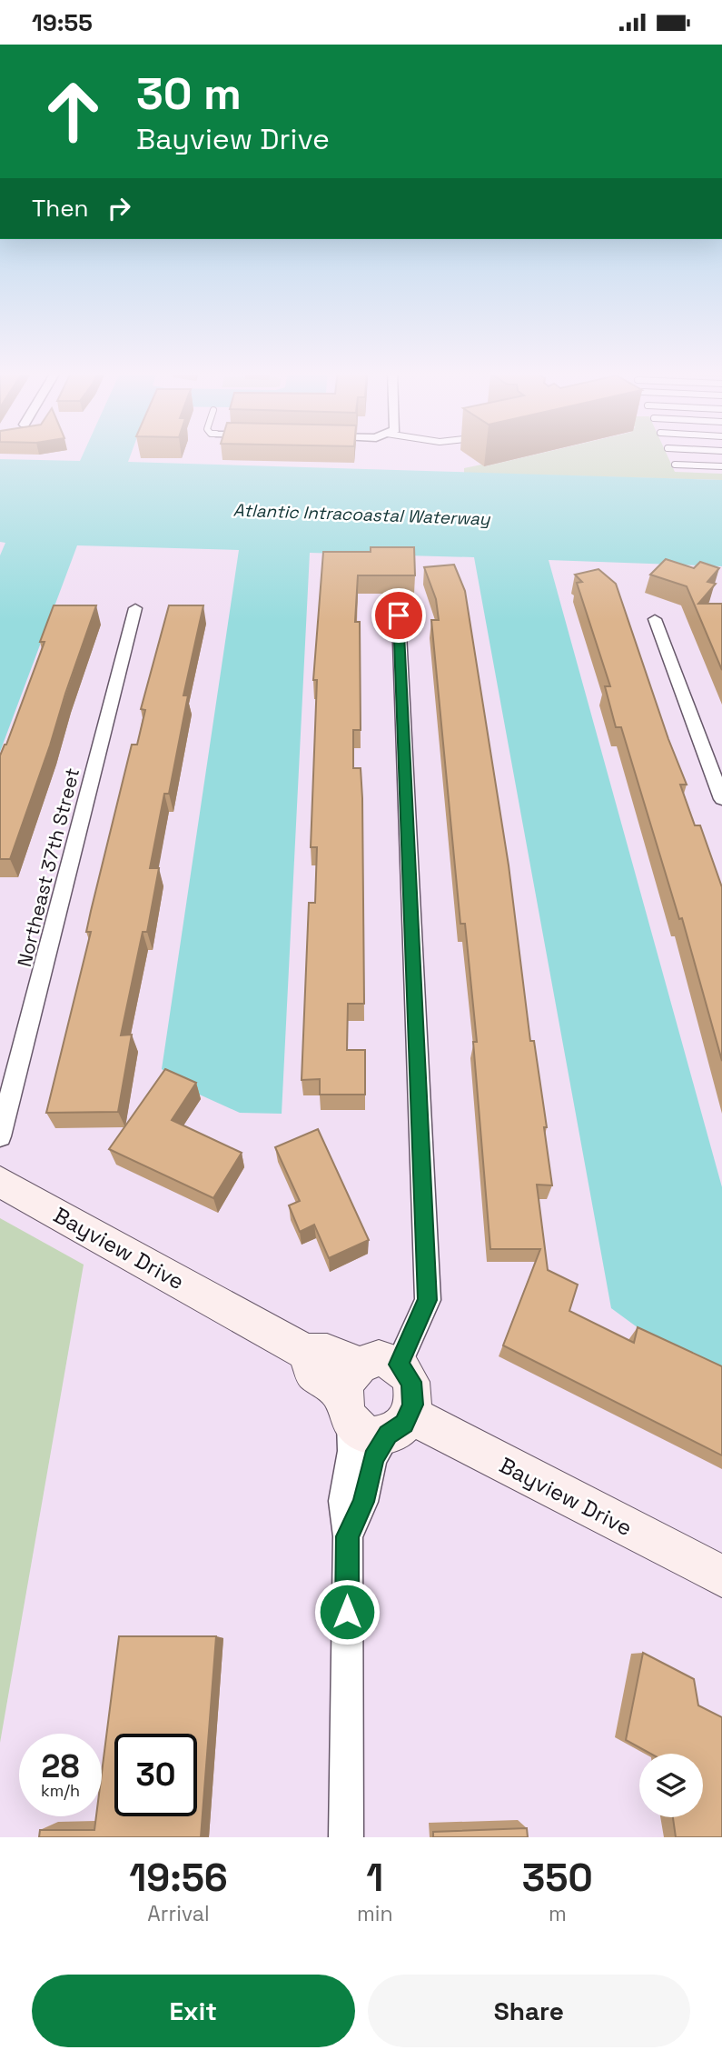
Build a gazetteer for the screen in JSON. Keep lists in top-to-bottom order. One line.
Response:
{"streets":{"street":["Northeast 37th Street","Bayview Drive"]},"water":["Atlantic Intracoastal Waterway"],"page":{"status":"19:55","turn":["30 m","Bayview Drive"],"then":"Then","speed":"28 km/h","limit":"30","eta":["19:56","Arrival","1","min","350","m"],"buttons":["Exit","Share"]}}
